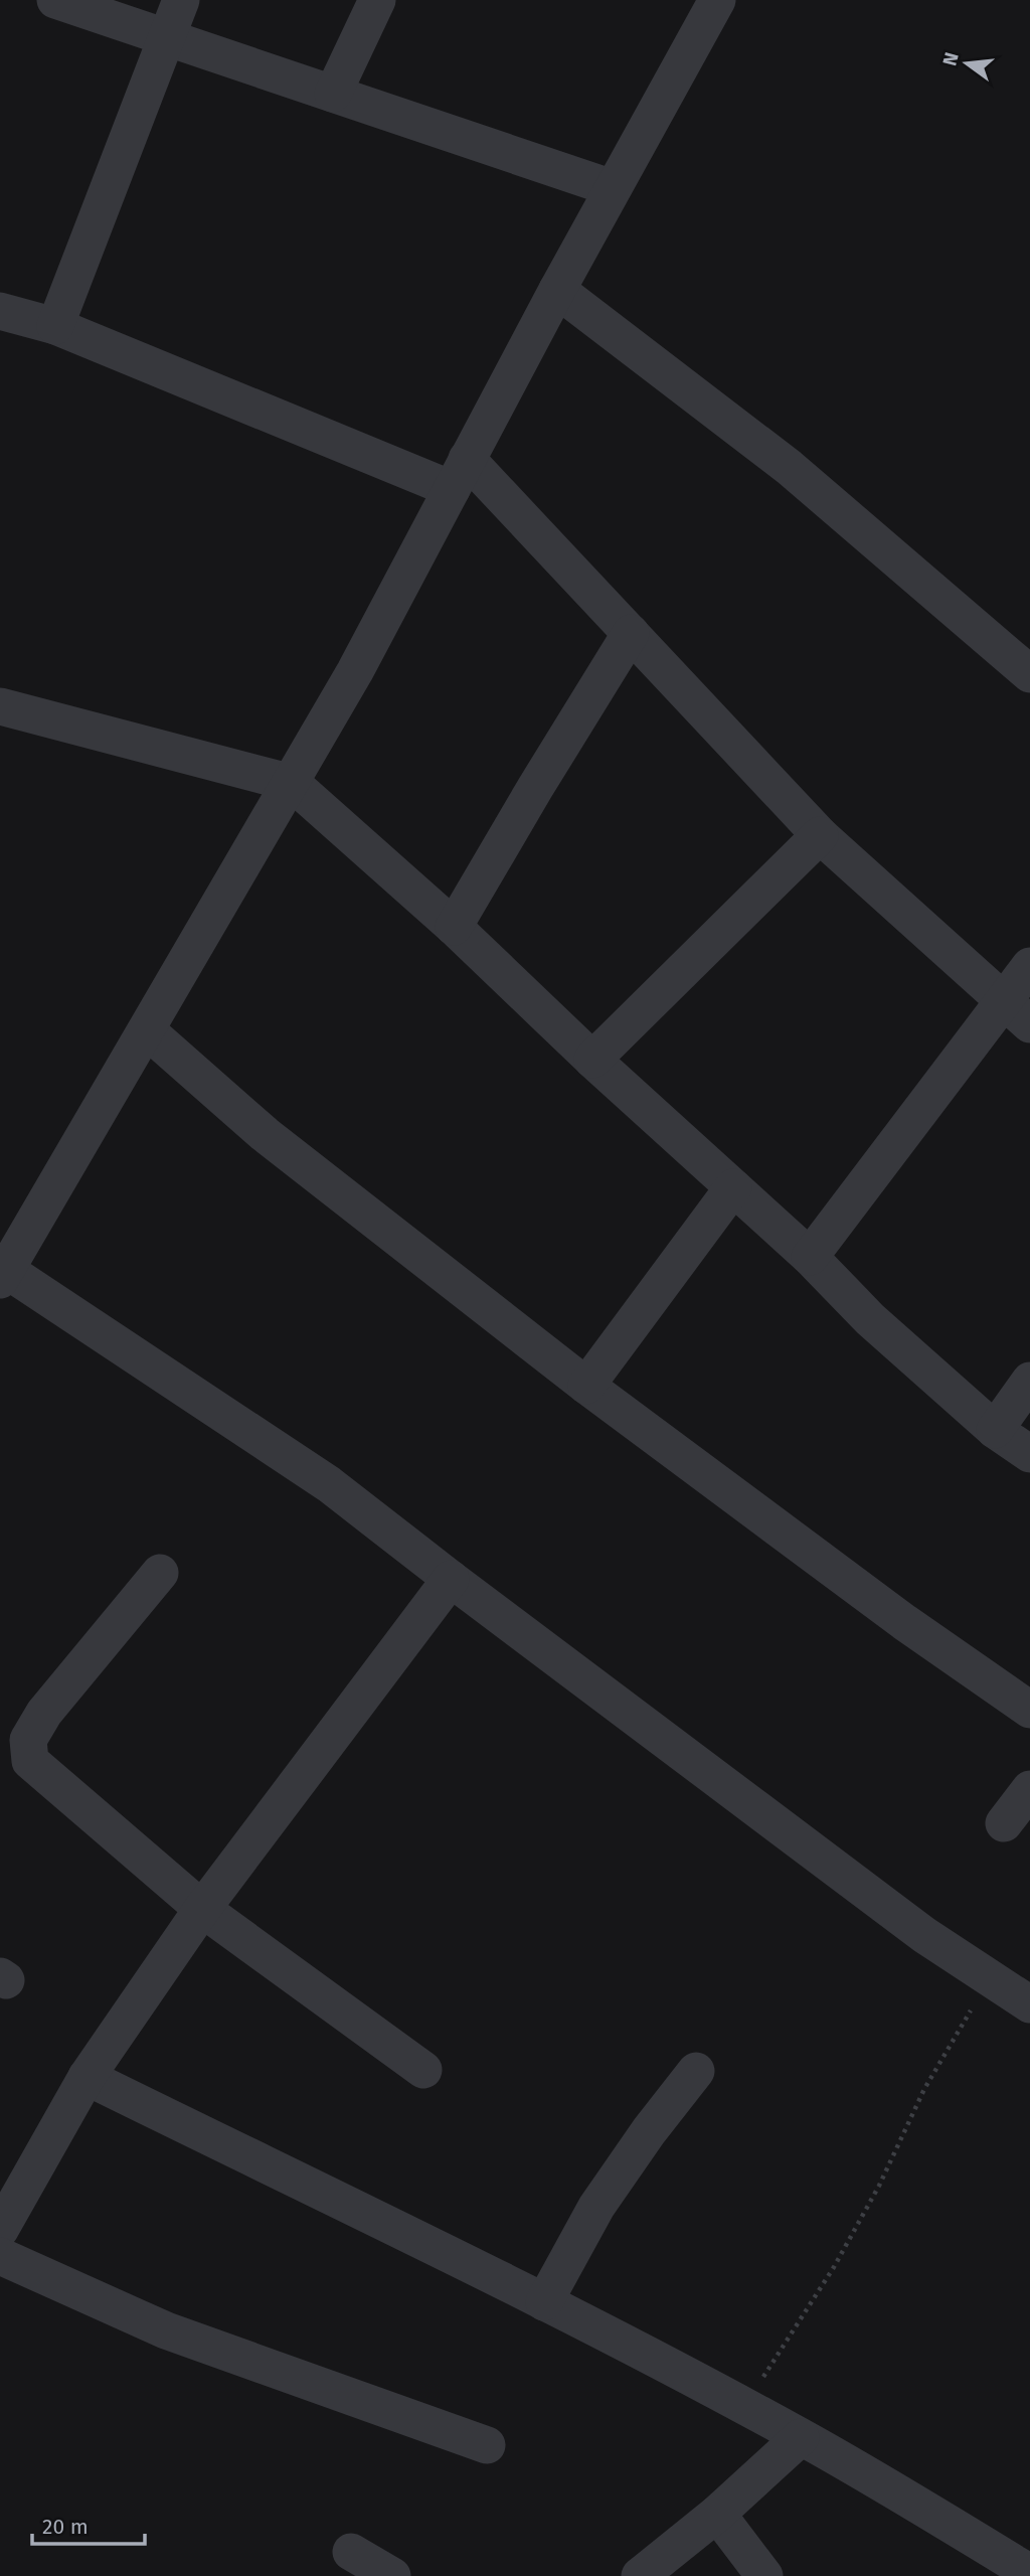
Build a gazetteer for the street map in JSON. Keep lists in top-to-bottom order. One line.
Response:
{"scale_bar":"20 m","north":"left"}
